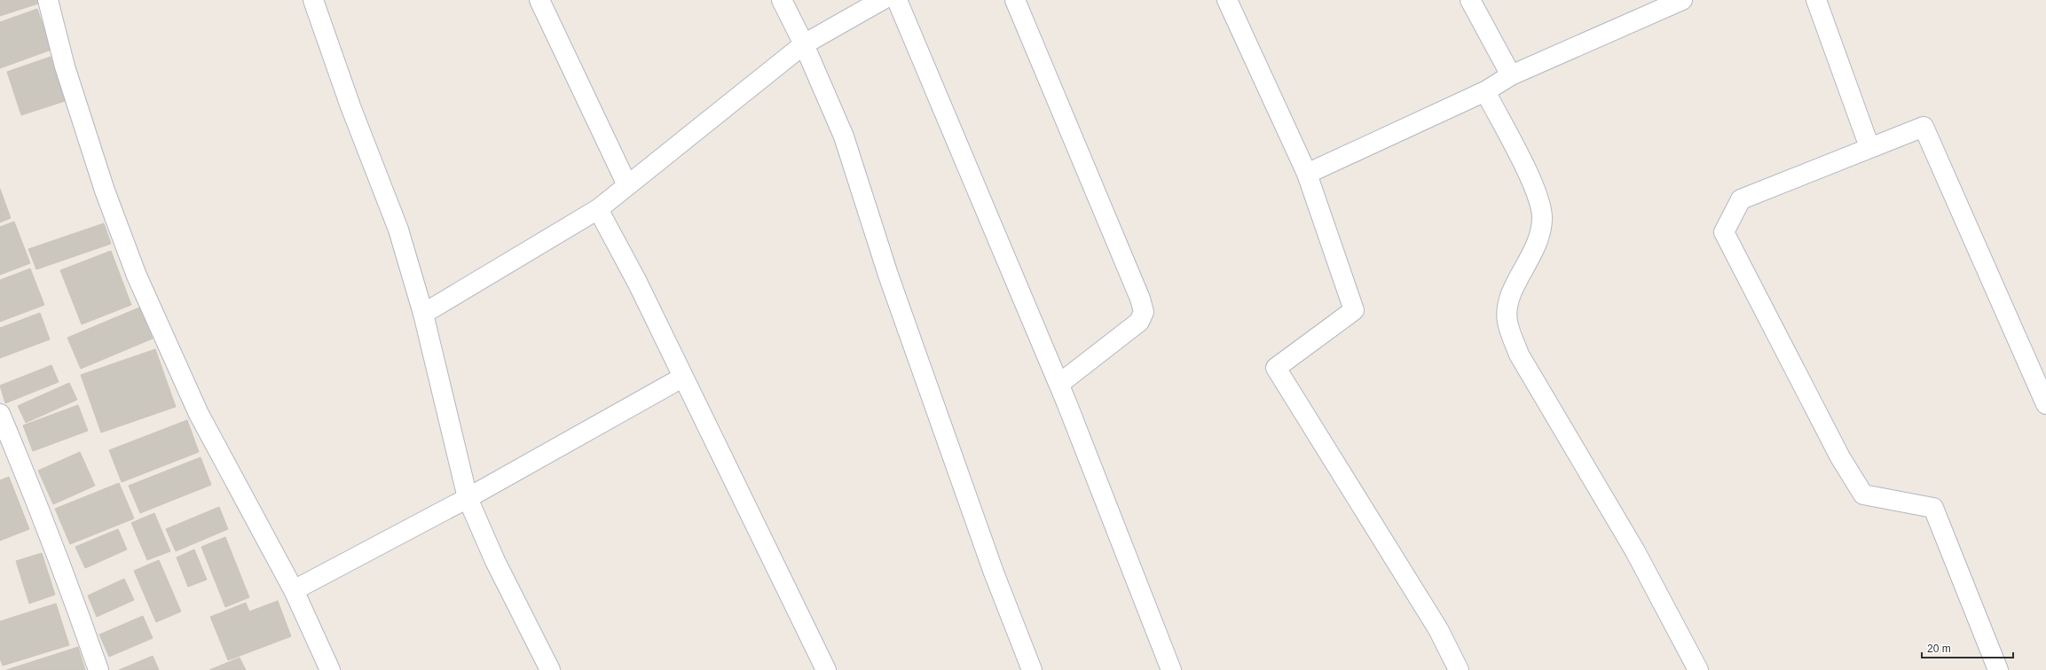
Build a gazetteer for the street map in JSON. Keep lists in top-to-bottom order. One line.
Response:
{"scale_bar":"20 m"}
